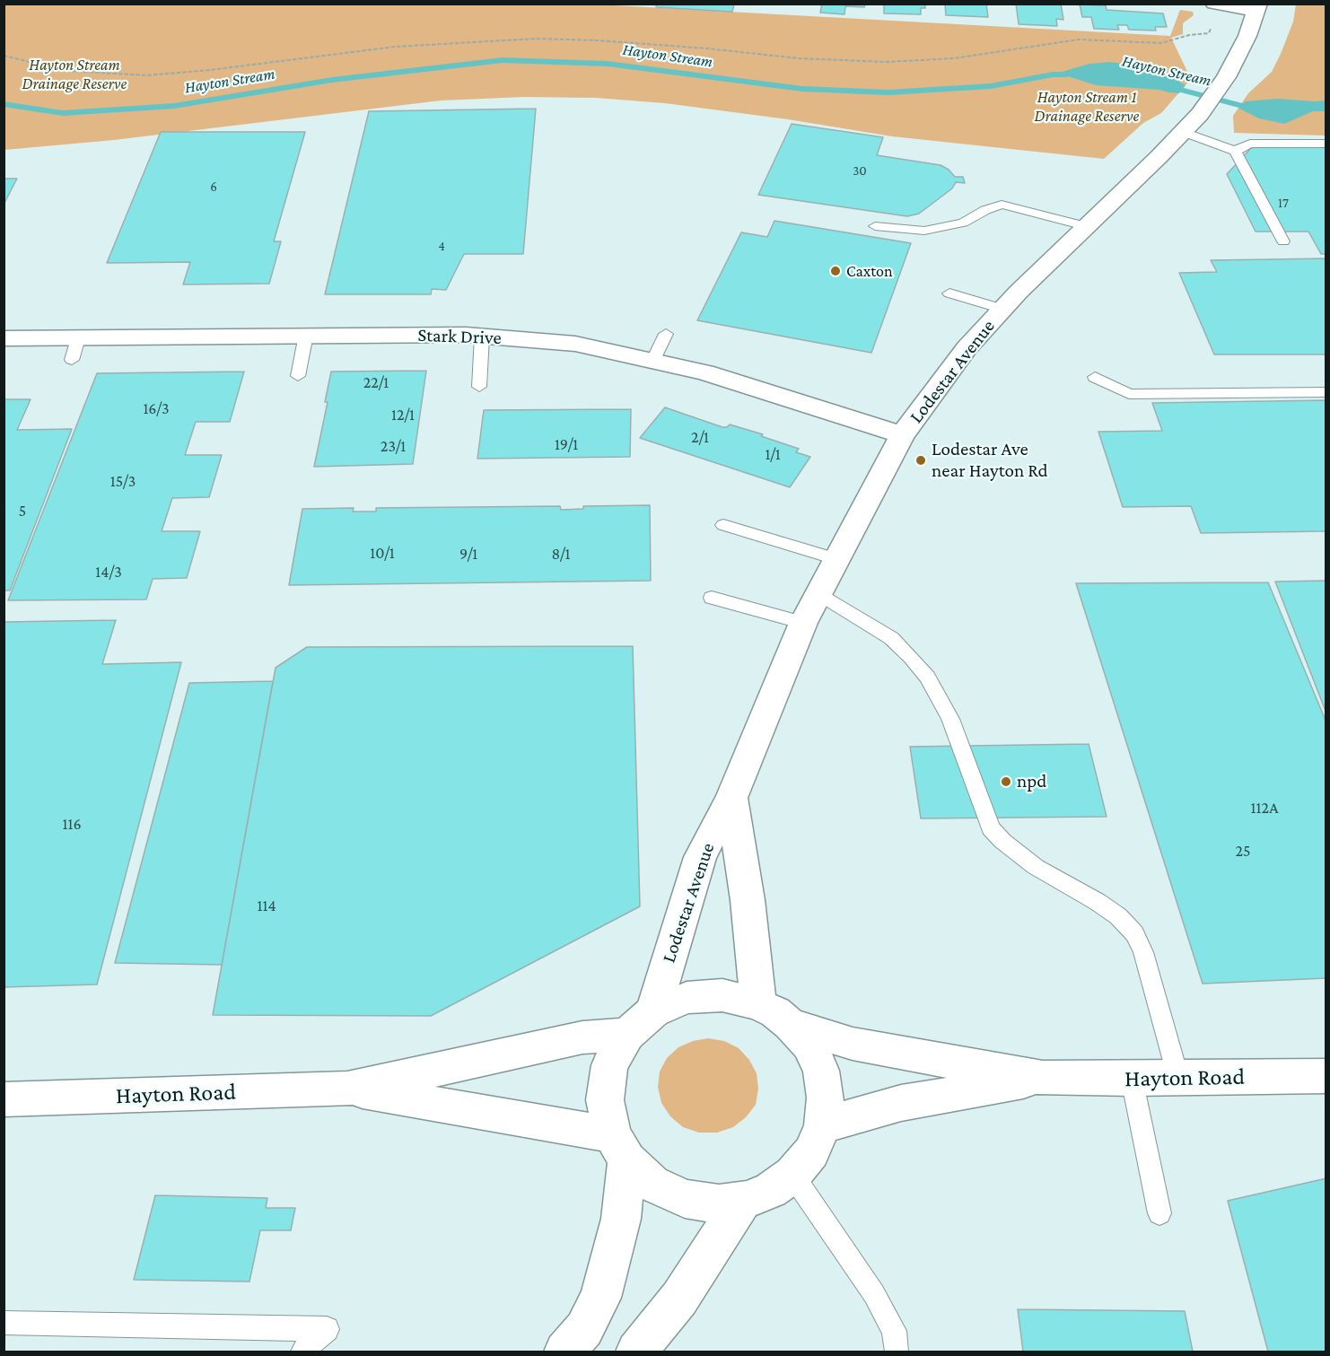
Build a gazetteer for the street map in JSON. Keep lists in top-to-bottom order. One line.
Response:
{"streets":{"street":["Stark Drive","Lodestar Avenue","Hayton Road"]},"crossings":[["Stark Drive","Lodestar Avenue"],["Lodestar Avenue","Hayton Road"]],"water":["Hayton Stream"],"parks":["Hayton Stream Drainage Reserve","Hayton Stream 1 Drainage Reserve"],"places":["Caxton","Lodestar Ave near Hayton Rd","npd"],"house_numbers":["30","6","17","4","22/1","16/3","12/1","2/1","19/1","23/1","1/1","15/3","5","10/1","9/1","8/1","14/3","112A","116","25","114"]}
